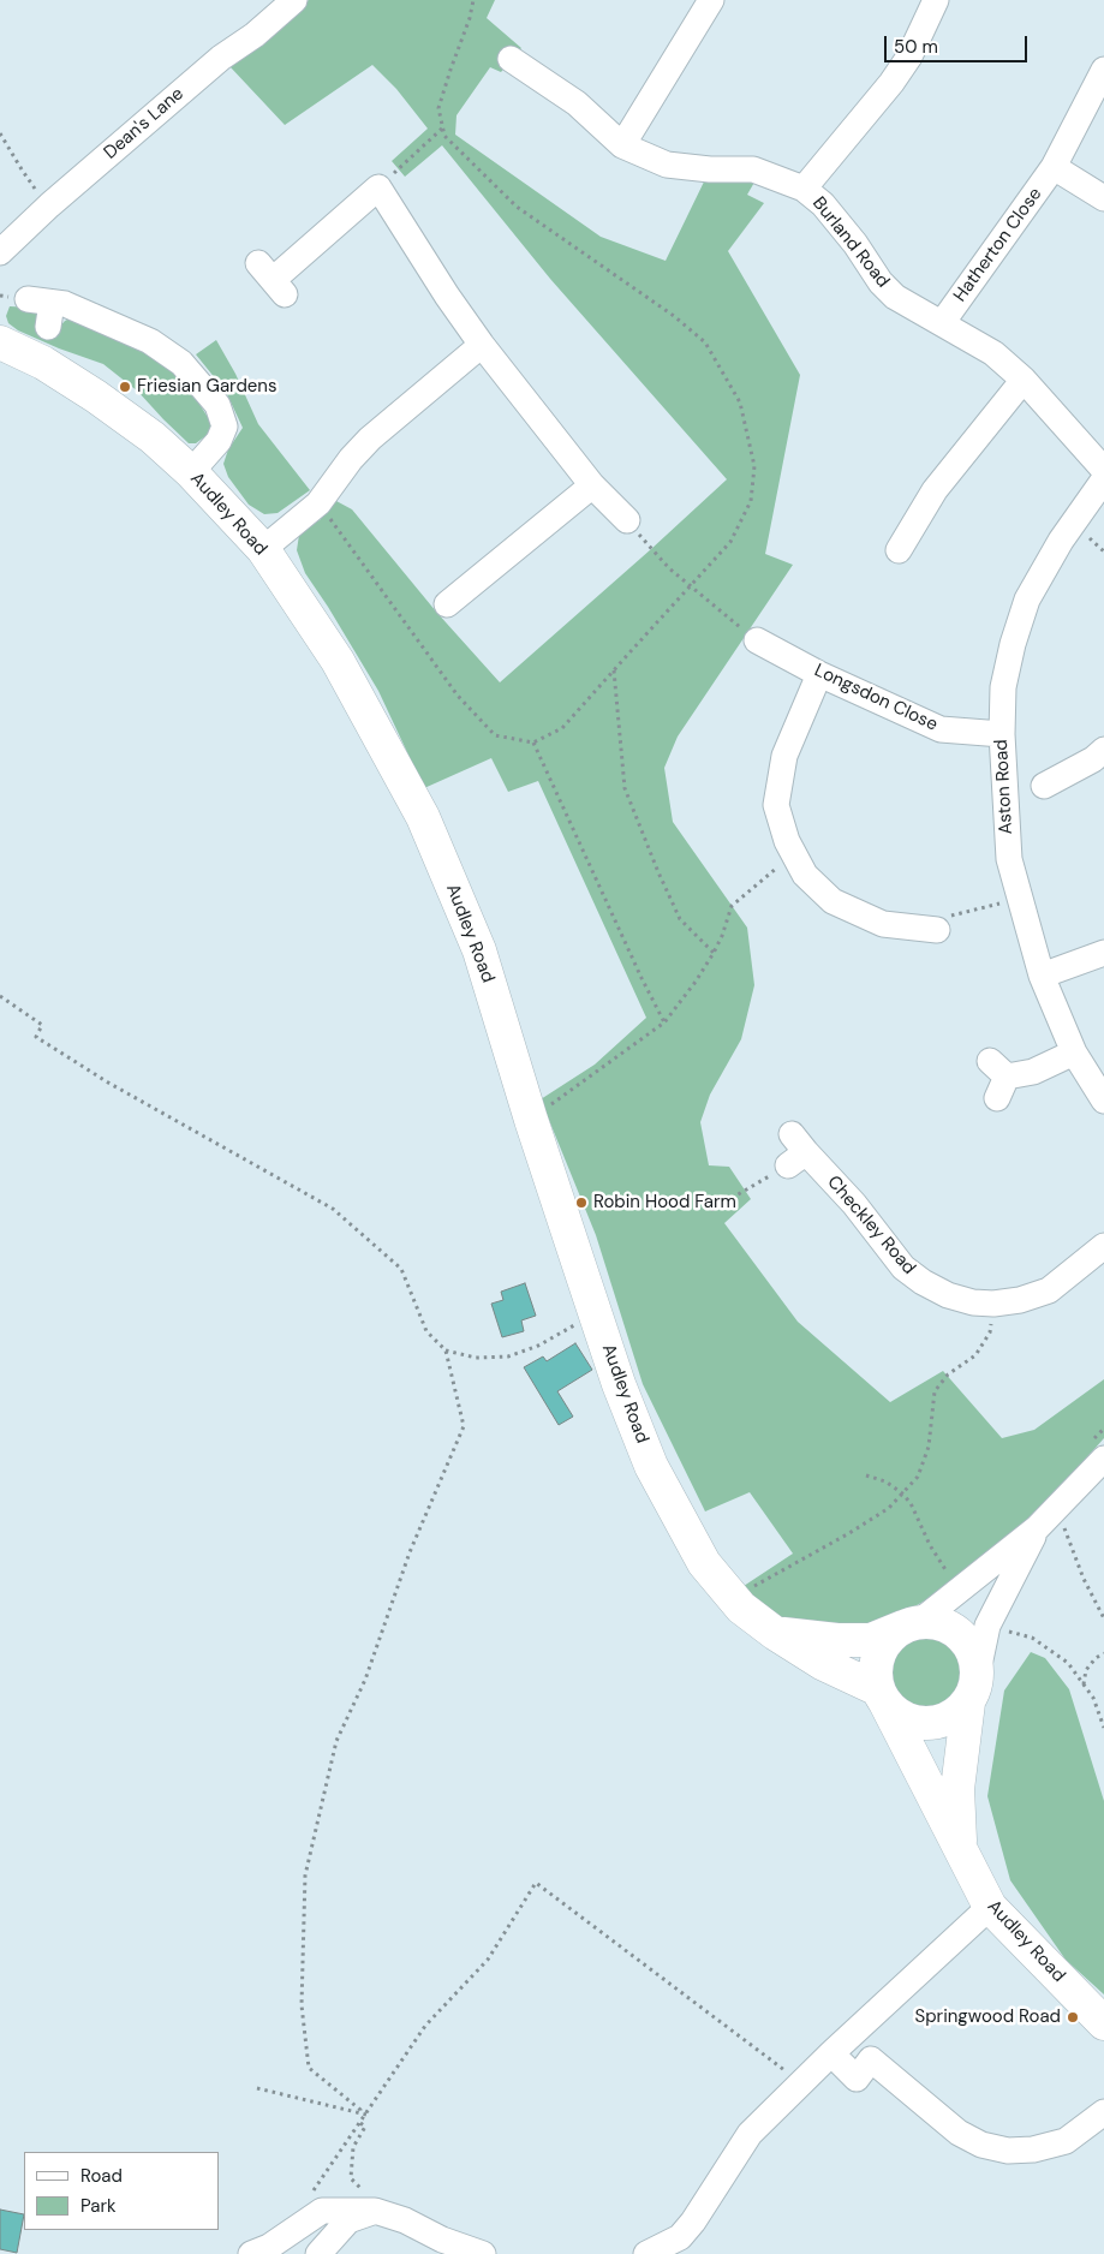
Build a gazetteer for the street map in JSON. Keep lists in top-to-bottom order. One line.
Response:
{"streets":{"main road":["Audley Road"],"street":["Dean's Lane","Burland Road","Hatherton Close","Longsdon Close","Aston Road","Checkley Road"]},"crossings":[["Burland Road","Hatherton Close"],["Longsdon Close","Aston Road"]],"places":["Friesian Gardens","Robin Hood Farm","Springwood Road"],"legend":["Road","Park"],"scale_bar":"50 m"}
